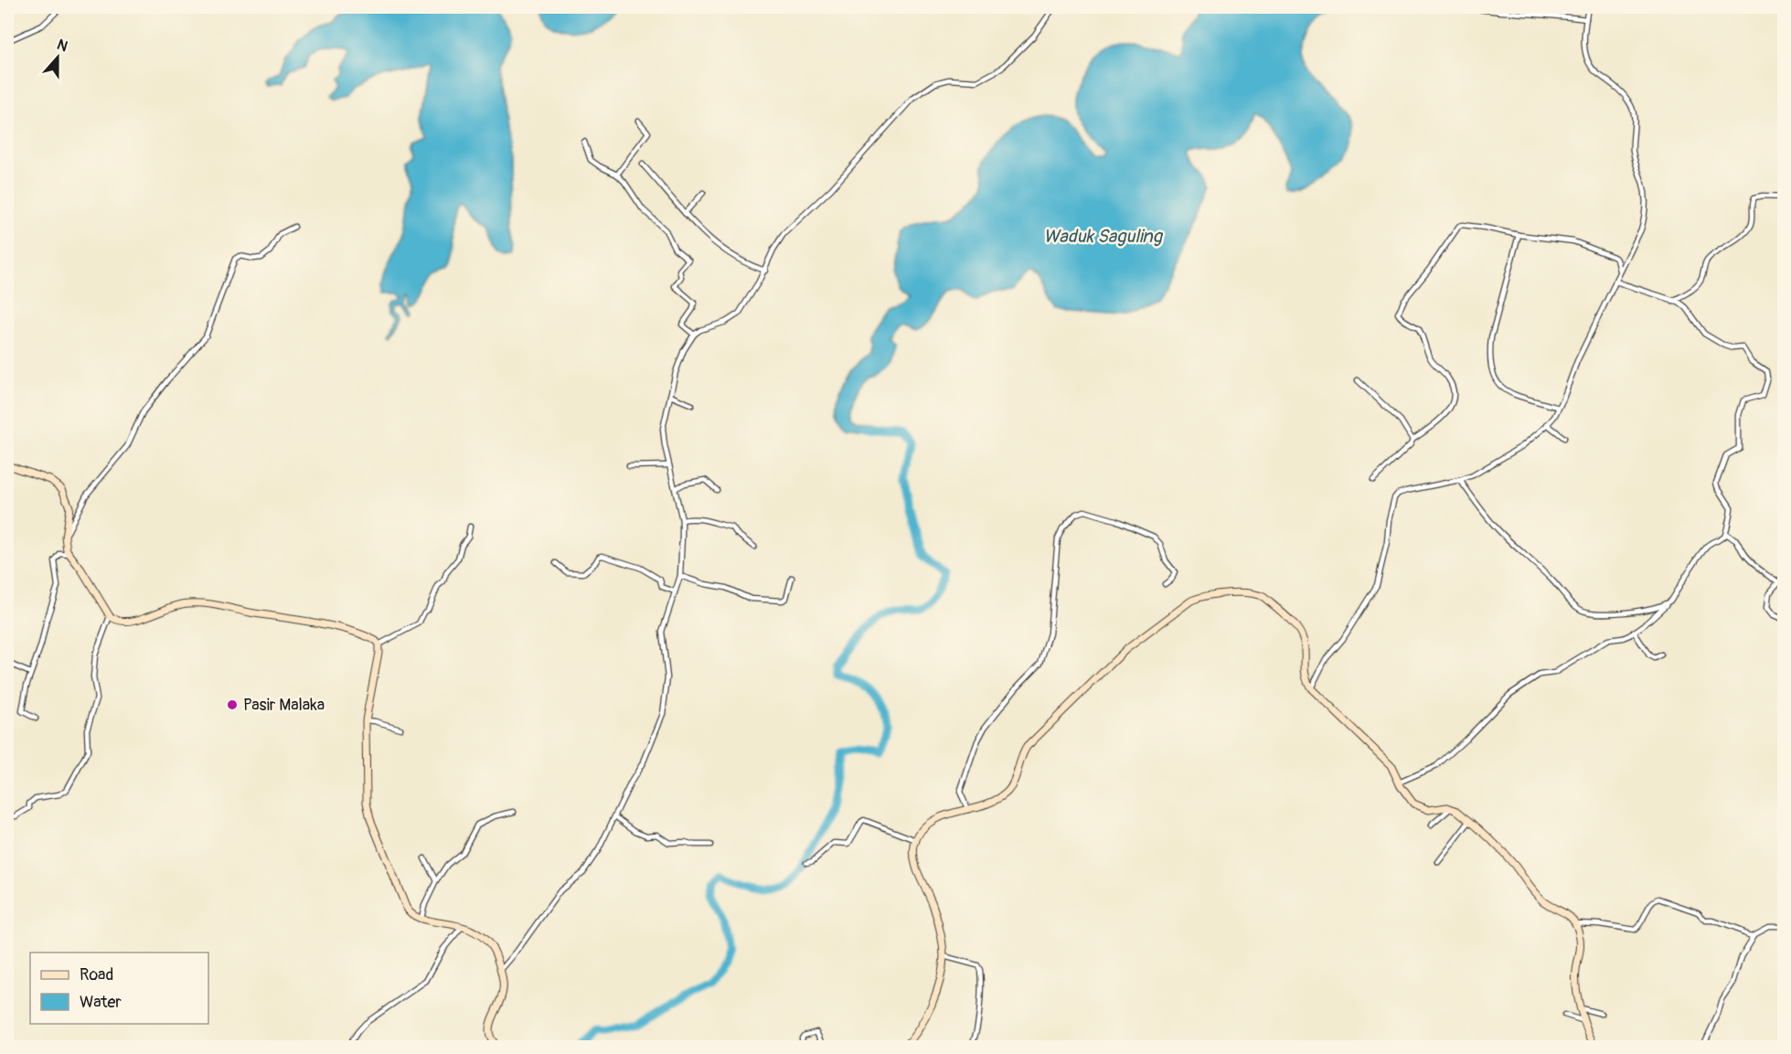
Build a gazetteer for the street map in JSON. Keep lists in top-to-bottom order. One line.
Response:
{"water":["Waduk Saguling"],"places":["Pasir Malaka"],"legend":["Road","Water"],"north":"top"}
